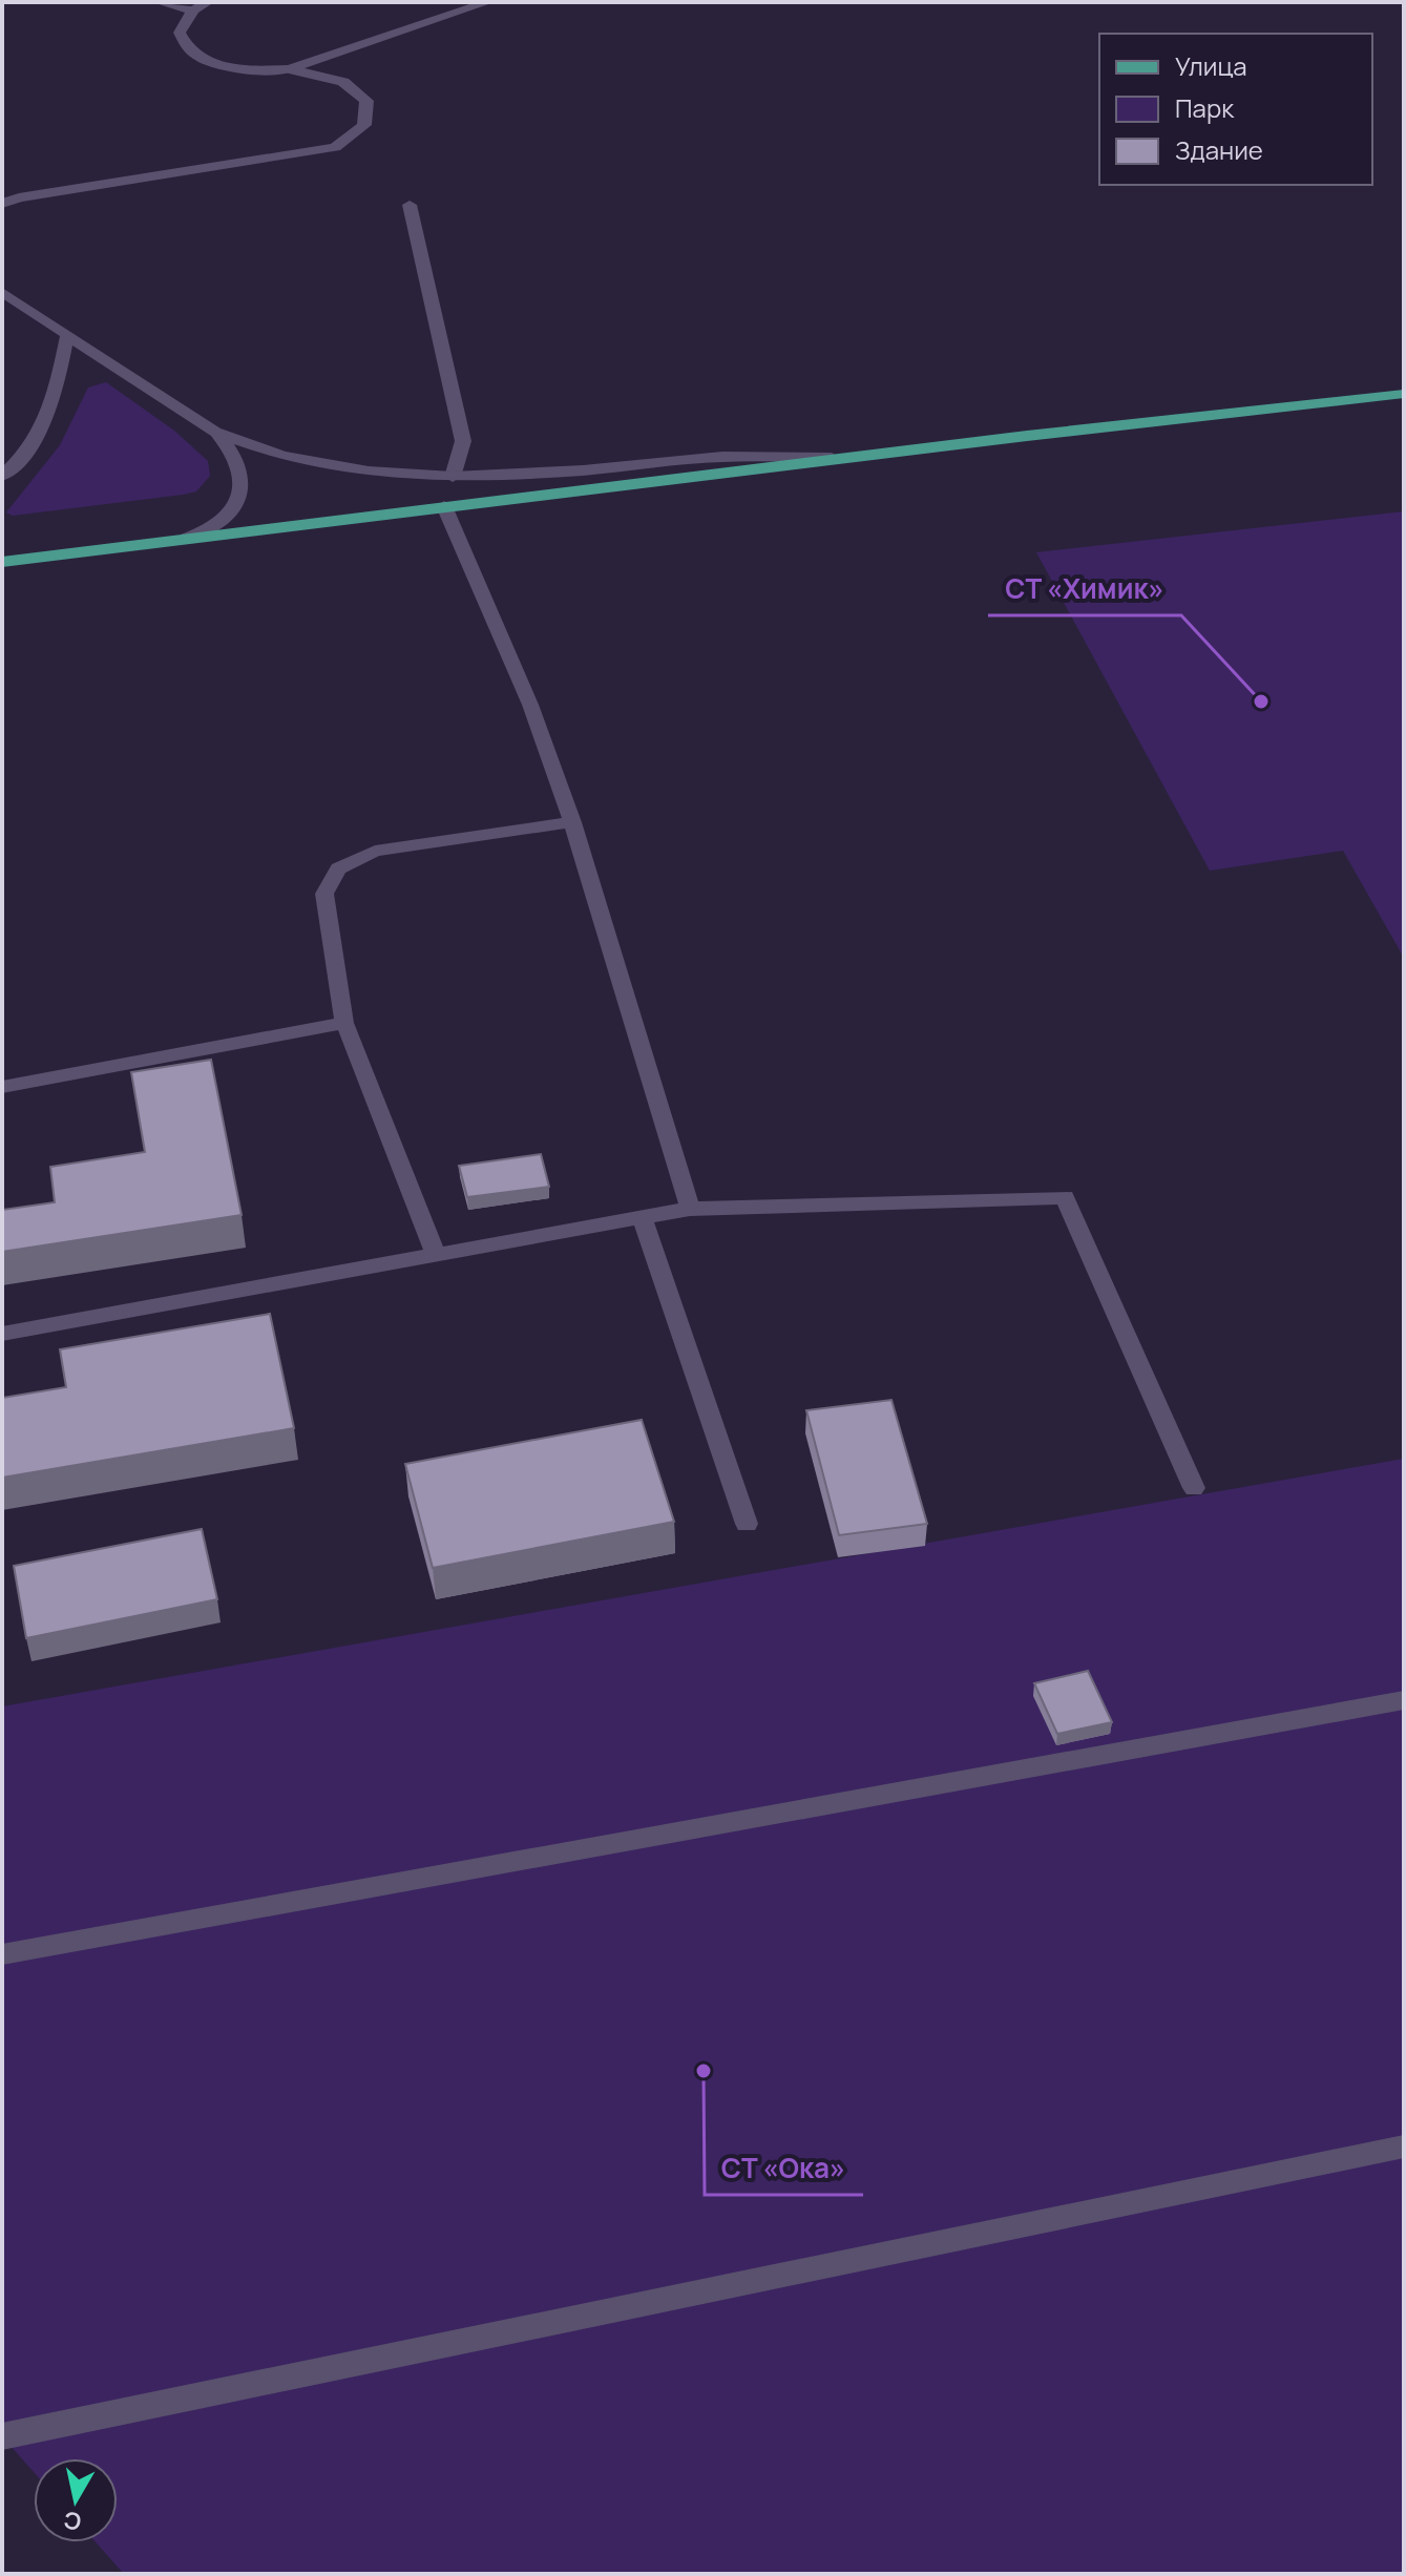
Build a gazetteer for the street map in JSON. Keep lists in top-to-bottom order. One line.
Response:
{"places":["СТ «Химик»","СТ «Ока»"],"legend":["Улица","Парк","Здание"],"north":"bottom"}
